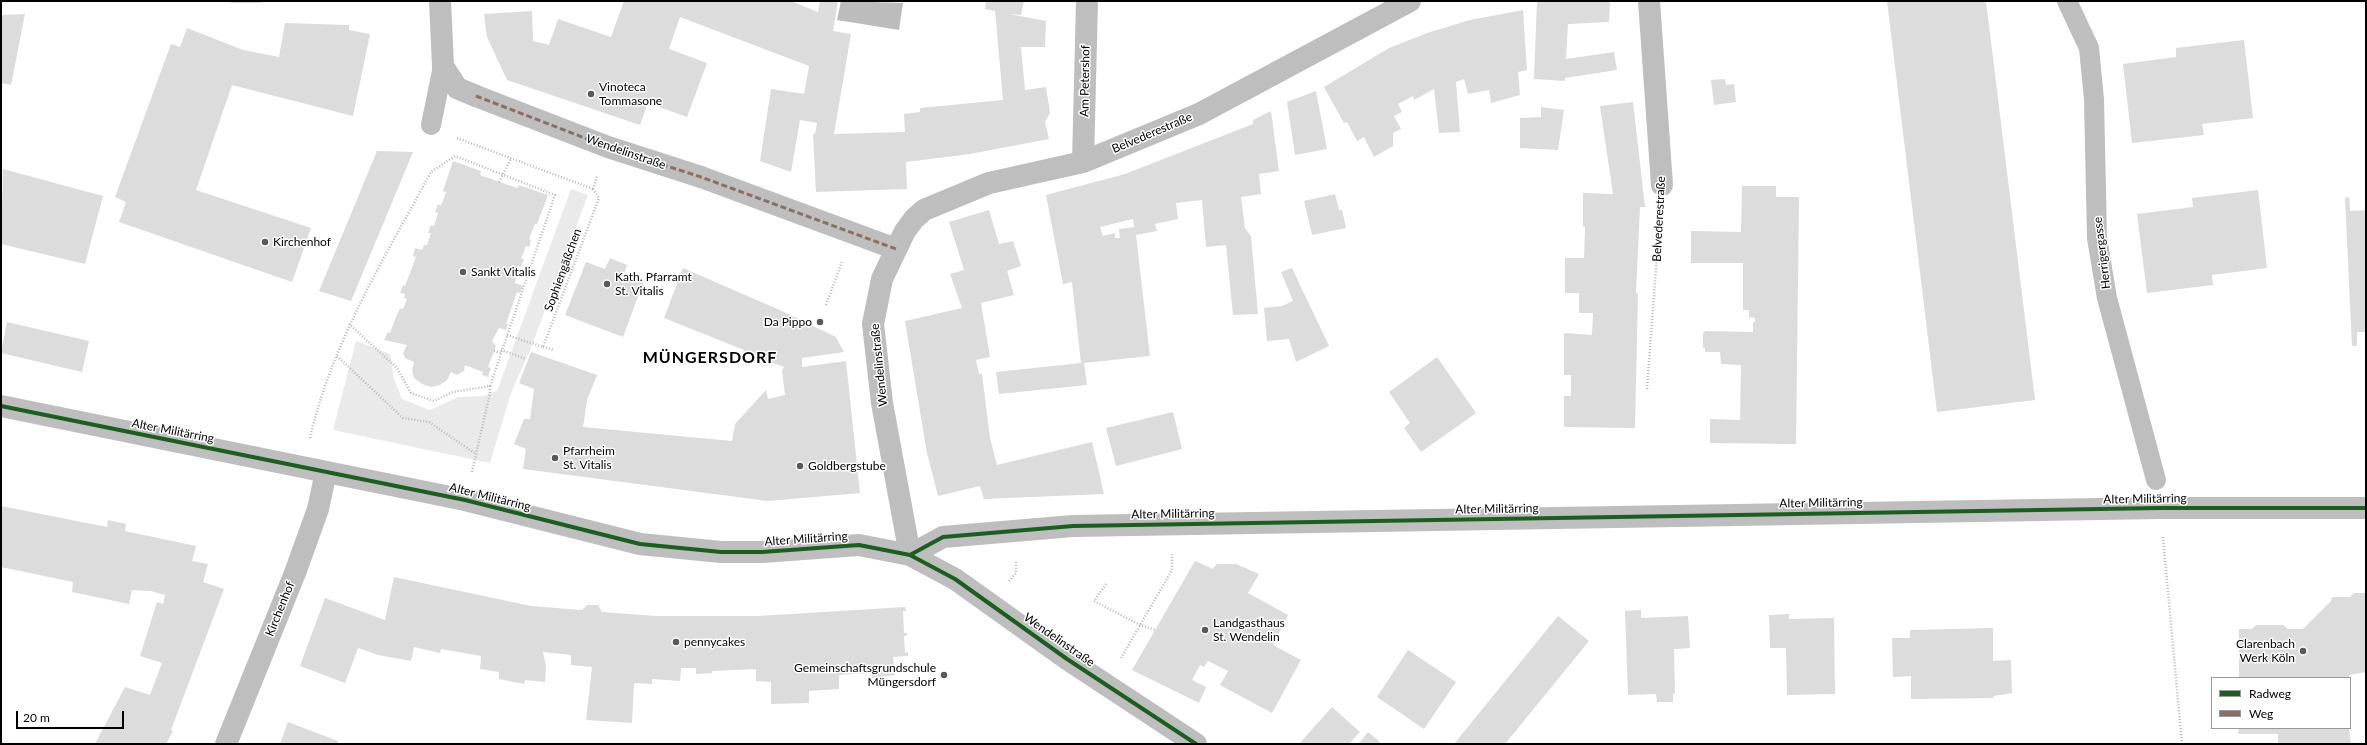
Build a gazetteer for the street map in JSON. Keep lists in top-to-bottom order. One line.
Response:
{"streets":{"street":["Am Petershof","Belvederestraße","Wendelinstraße","Alter Militärring","Kirchenhof"],"lane":["Herrigergasse"],"path":["Sophiengäßchen"]},"crossings":[["Am Petershof","Belvederestraße"],["Belvederestraße","Wendelinstraße"],["Wendelinstraße","Alter Militärring"],["Alter Militärring","Kirchenhof"]],"districts":["MÜNGERSDORF"],"places":["Vinoteca Tommasone","Kirchenhof","Sankt Vitalis","Kath. Pfarramt St. Vitalis","Da Pippo","Pfarrheim St. Vitalis","Goldbergstube","Landgasthaus St. Wendelin","pennycakes","Clarenbach Werk Köln","Gemeinschaftsgrundschule Müngersdorf"],"legend":["Radweg","Weg"],"scale_bar":"20 m"}
